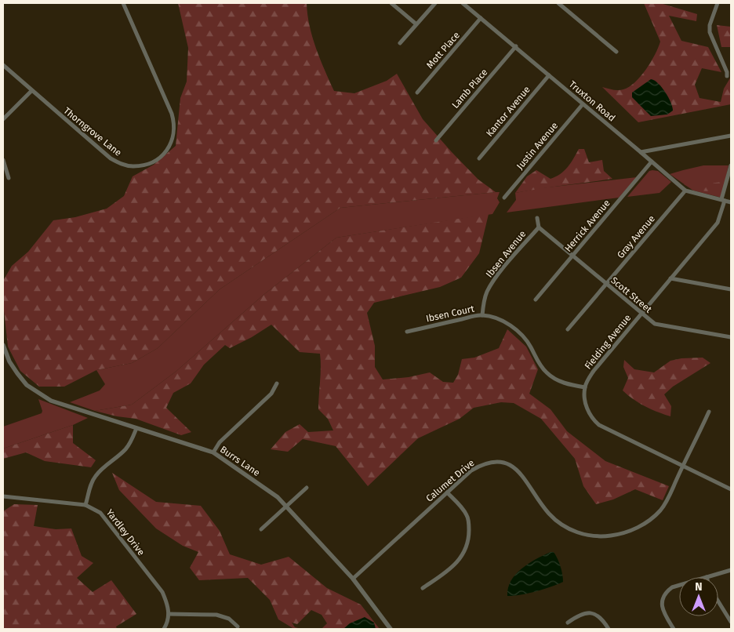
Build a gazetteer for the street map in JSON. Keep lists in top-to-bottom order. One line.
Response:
{"streets":{"street":["Mott Place","Lamb Place","Truxton Road","Kantor Avenue","Thorngrove Lane","Justin Avenue","Herrick Avenue","Gray Avenue","Ibsen Avenue","Scott Street","Ibsen Court","Fielding Avenue","Burrs Lane","Calumet Drive","Yardley Drive"]},"crossings":[["Mott Place","Truxton Road"],["Lamb Place","Truxton Road"],["Truxton Road","Kantor Avenue"],["Truxton Road","Justin Avenue"],["Truxton Road","Herrick Avenue"],["Truxton Road","Gray Avenue"],["Herrick Avenue","Scott Street"],["Gray Avenue","Scott Street"],["Ibsen Avenue","Scott Street"],["Ibsen Avenue","Ibsen Court"],["Scott Street","Fielding Avenue"],["Ibsen Court","Fielding Avenue"],["Burrs Lane","Calumet Drive"]],"north":"top"}
